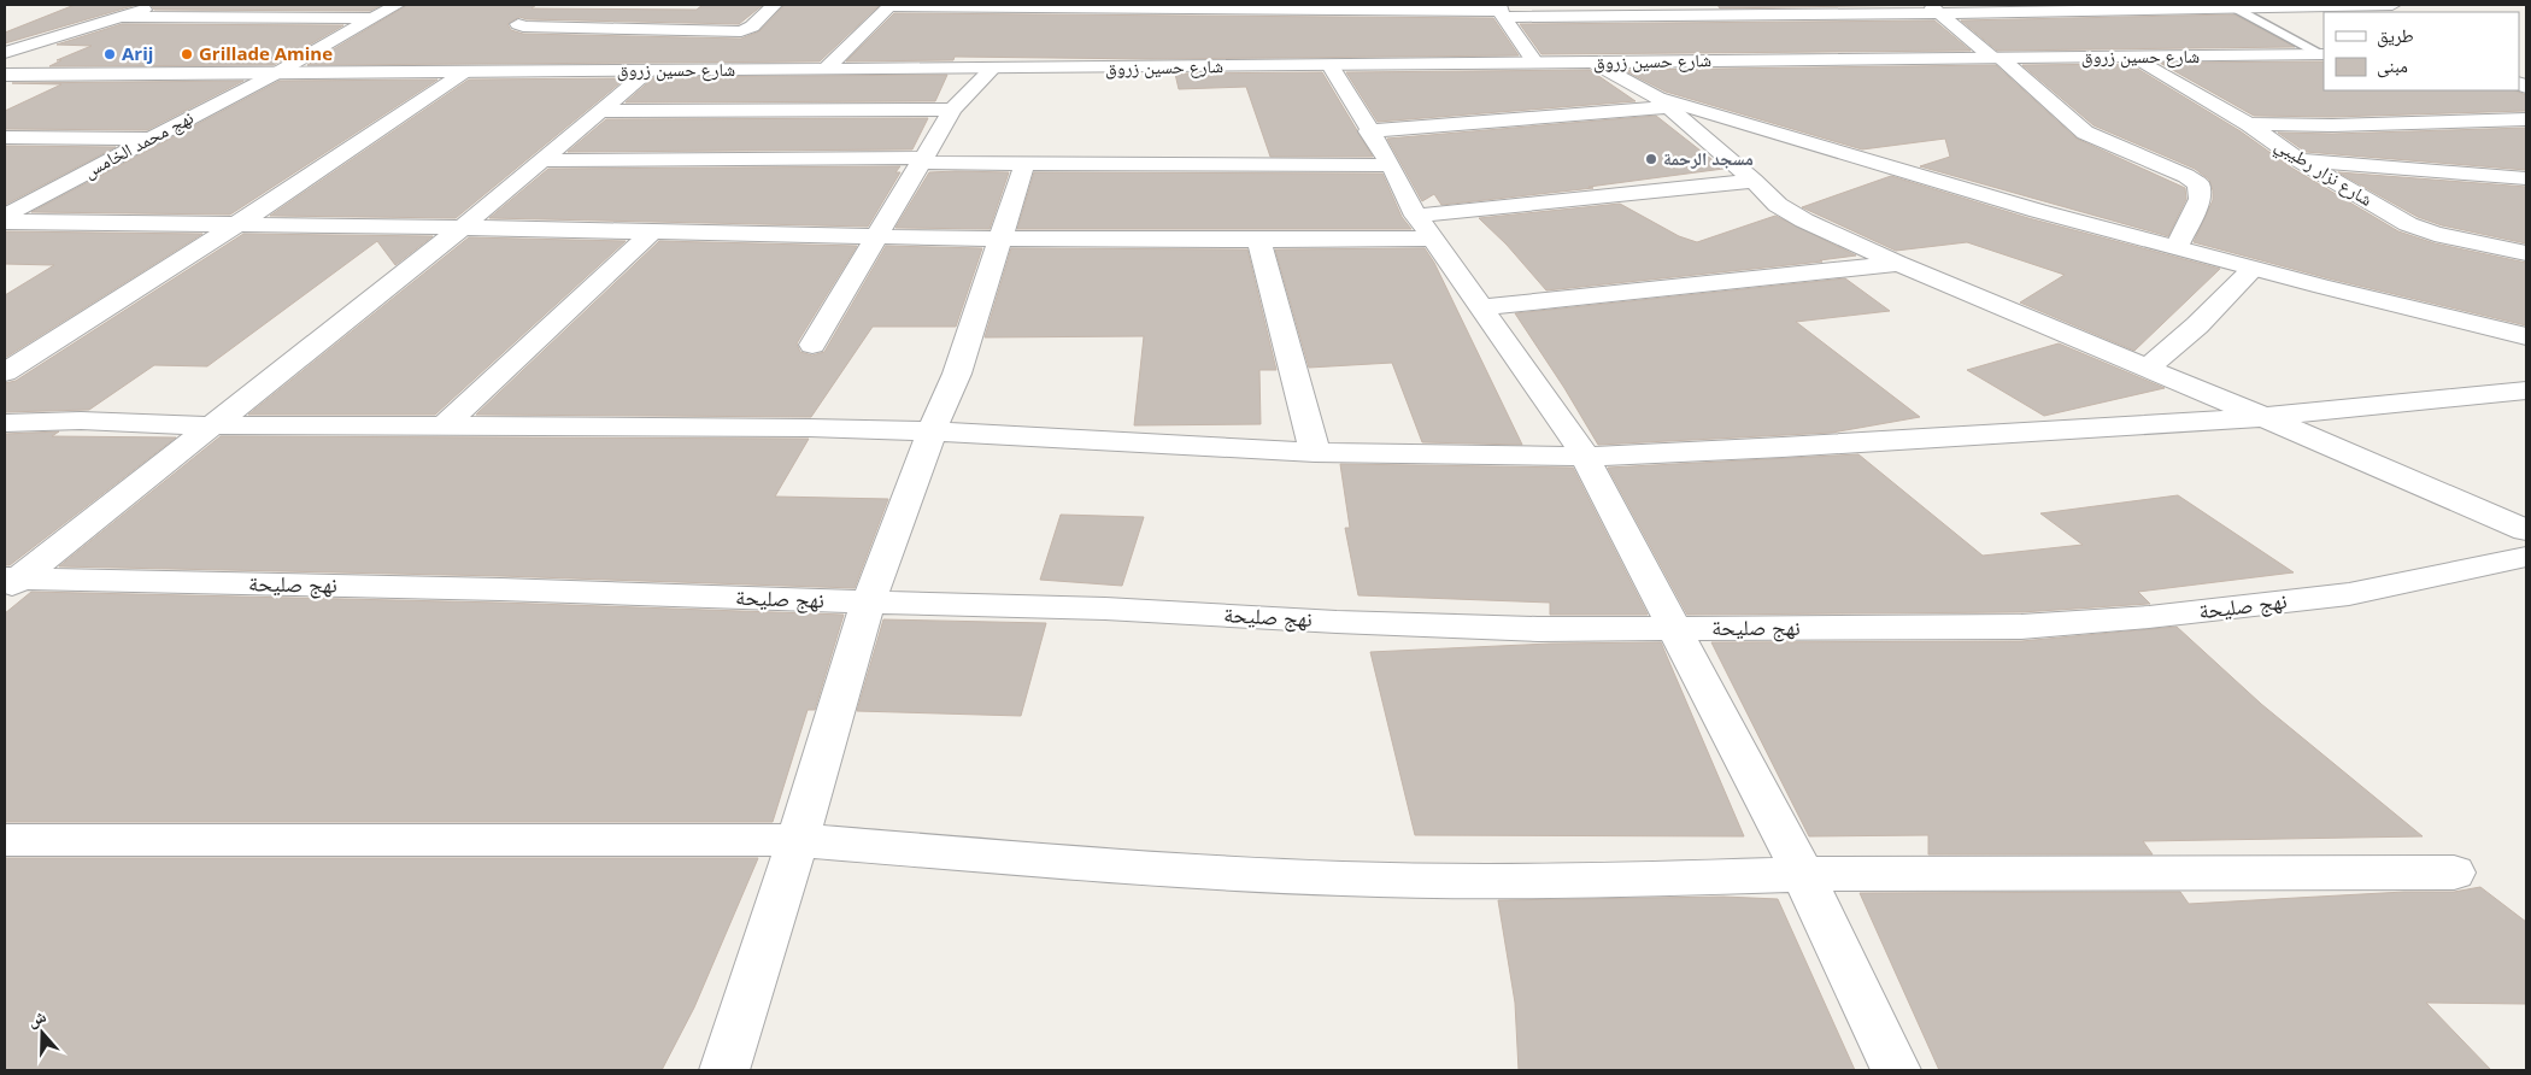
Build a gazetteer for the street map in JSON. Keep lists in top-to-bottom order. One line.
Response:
{"streets":{"street":["شارع حسين زروق","نهج محمد الخامس","شارع نزار رطيبي","نهج صليحة"]},"crossings":[["شارع حسين زروق","نهج محمد الخامس"],["شارع حسين زروق","شارع نزار رطيبي"]],"places":["Arij","Grillade Amine","مسجد الرحمة"],"legend":["طريق","مبنى"],"north":"top"}
